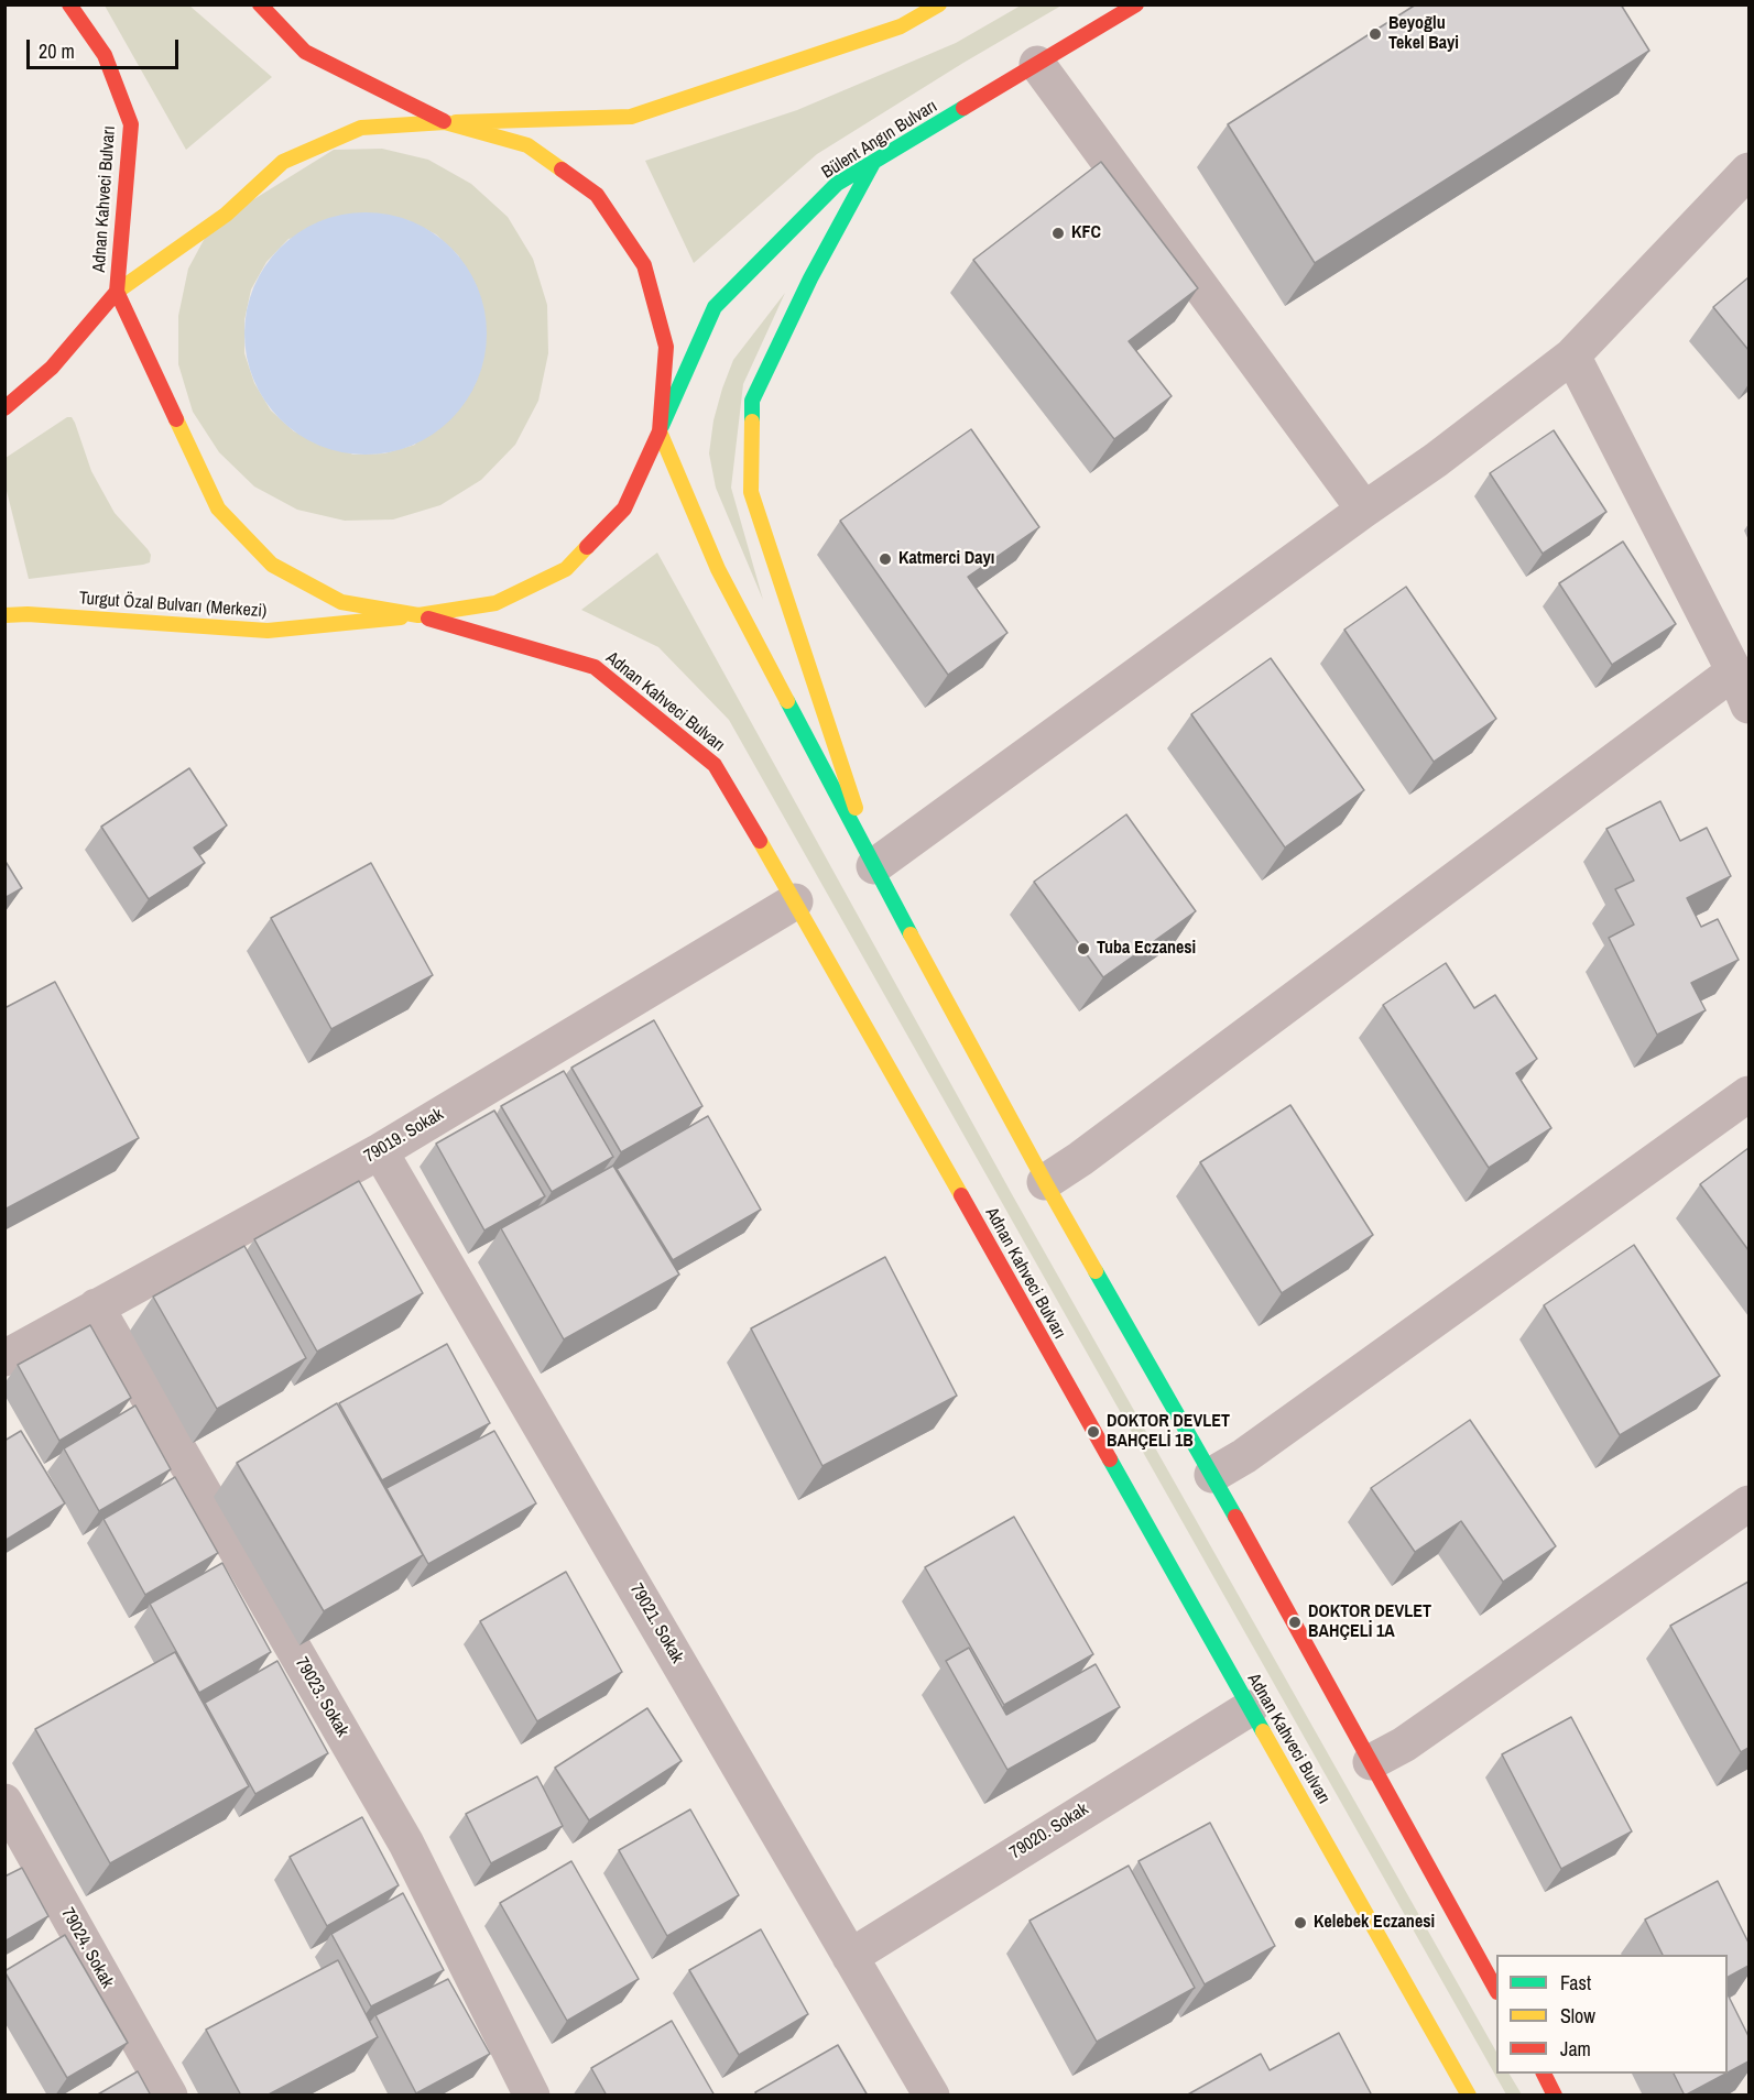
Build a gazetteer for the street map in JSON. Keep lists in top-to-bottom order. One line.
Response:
{"streets":{"main road":["Bülent Angın Bulvarı","Adnan Kahveci Bulvarı","Turgut Özal Bulvarı (Merkezi)"],"street":["79019. Sokak","79021. Sokak","79023. Sokak","79020. Sokak","79024. Sokak"]},"crossings":[["Bülent Angın Bulvarı","Adnan Kahveci Bulvarı"],["Bülent Angın Bulvarı","Turgut Özal Bulvarı (Merkezi)"],["Adnan Kahveci Bulvarı","Turgut Özal Bulvarı (Merkezi)"],["Adnan Kahveci Bulvarı","79019. Sokak"],["Adnan Kahveci Bulvarı","79020. Sokak"],["79019. Sokak","79021. Sokak"],["79019. Sokak","79023. Sokak"],["79021. Sokak","79020. Sokak"]],"places":["Beyoğlu Tekel Bayi","KFC","Katmerci Dayı","Tuba Eczanesi","DOKTOR DEVLET BAHÇELİ 1B","DOKTOR DEVLET BAHÇELİ 1A","Kelebek Eczanesi"],"legend":["Fast","Slow","Jam"],"scale_bar":"20 m"}
